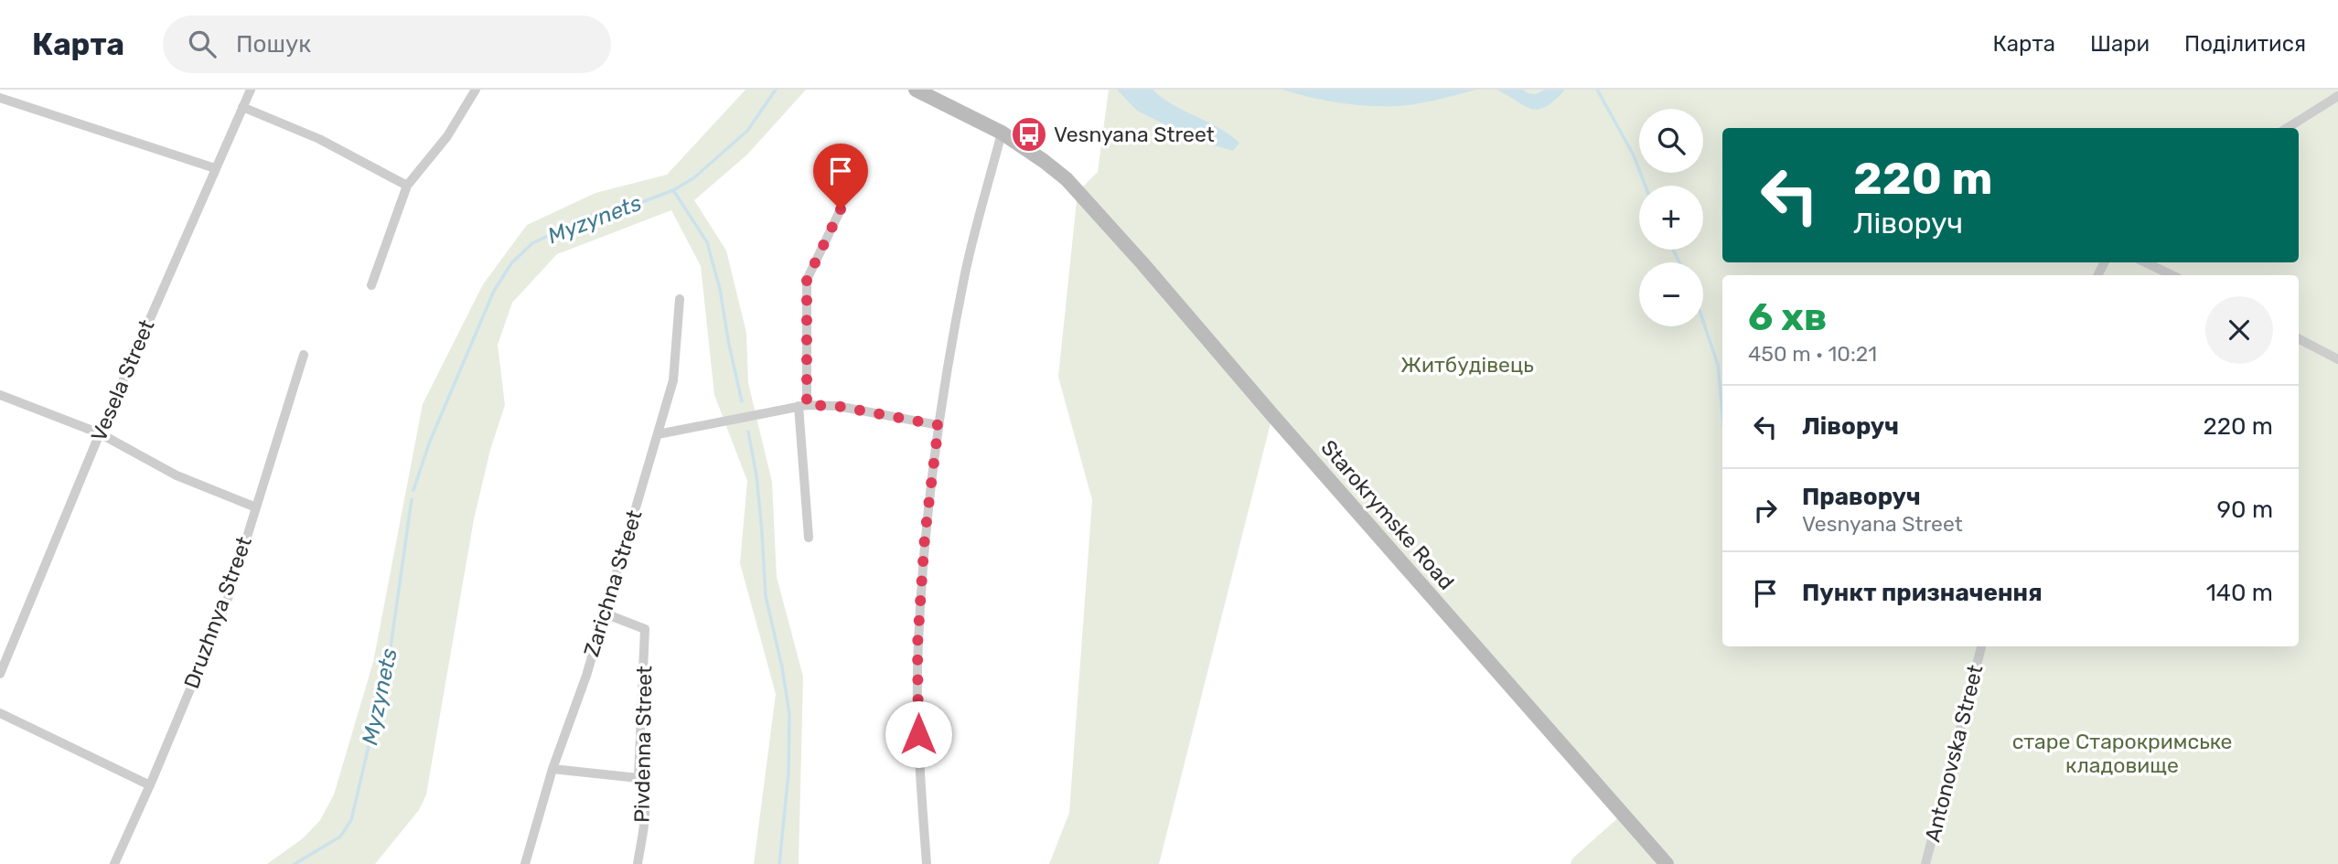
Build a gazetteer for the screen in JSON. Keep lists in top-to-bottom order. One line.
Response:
{"streets":{"street":["Vesela Street","Starokrymske Road","Zarichna Street","Druzhnya Street","Pivdenna Street","Antonovska Street"]},"crossings":[["Zarichna Street","Pivdenna Street"]],"water":["Myzynets"],"parks":["Житбудівець","старе Старокримське кладовище"],"places":{"bus stop":["Vesnyana Street"]},"page":{"header":"Карта","search":"Пошук","nav":["Карта","Шари","Поділитися"],"map_buttons":["+","−"],"turn":["220 m","Ліворуч"],"heading":["6 хв","450 m · 10:21"],"list":[{"name":"Ліворуч","value":"220 m"},{"name":"Праворуч","note":"Vesnyana Street","value":"90 m"},{"name":"Пункт призначення","value":"140 m"}]}}
